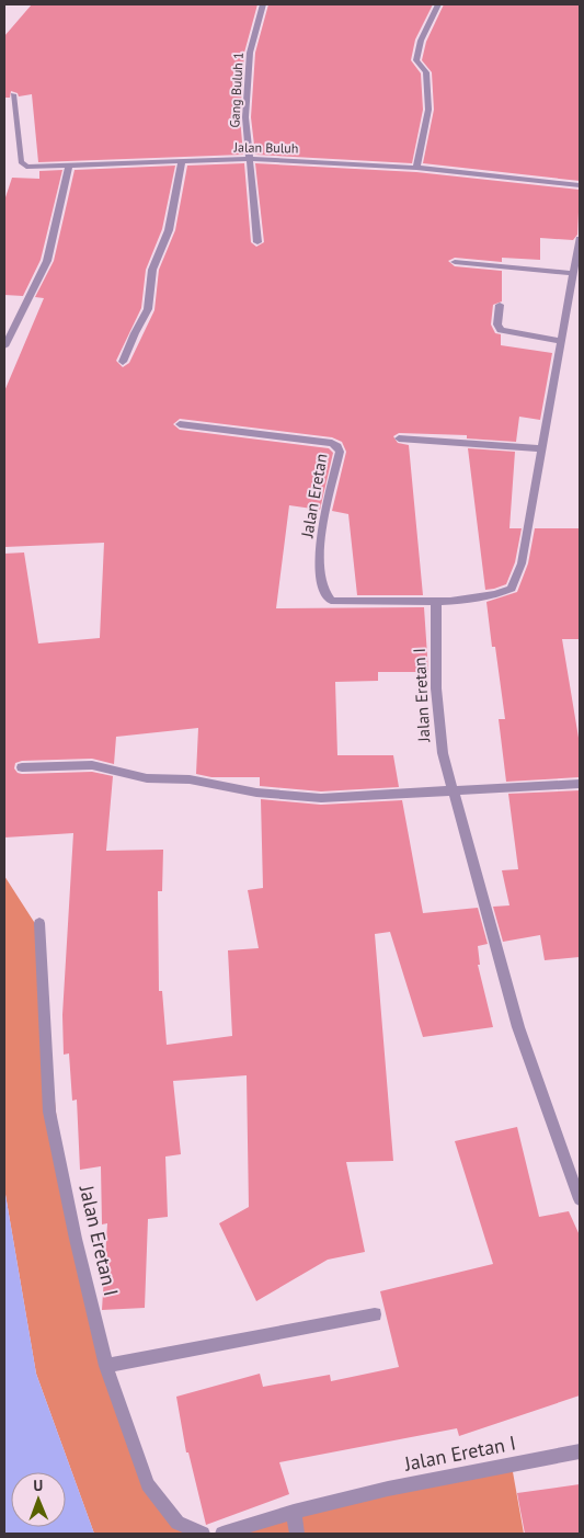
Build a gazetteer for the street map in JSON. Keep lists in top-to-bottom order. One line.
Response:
{"streets":{"street":["Gang Buluh 1","Jalan Buluh","Jalan Eretan","Jalan Eretan I"]},"crossings":[["Gang Buluh 1","Jalan Buluh"],["Jalan Eretan","Jalan Eretan I"]],"north":"top"}
